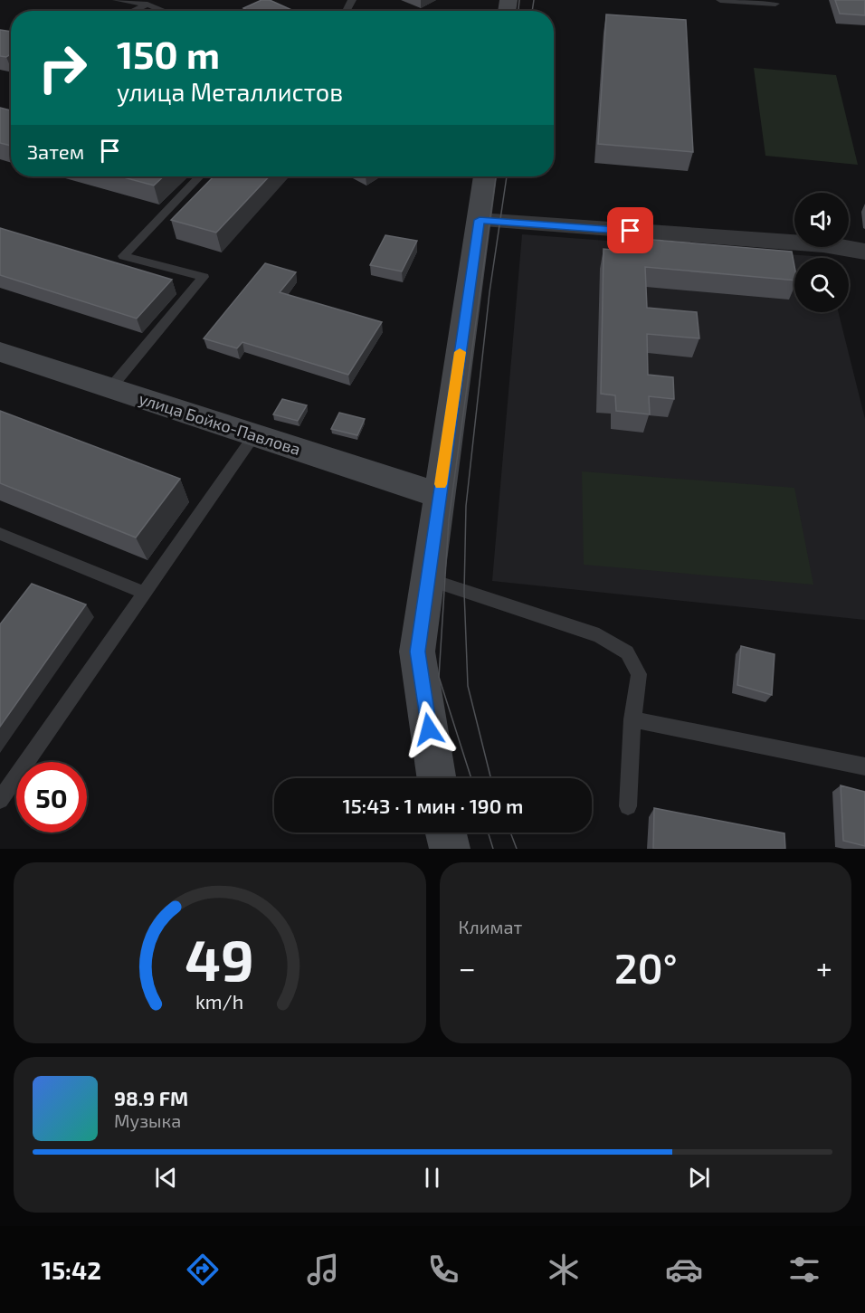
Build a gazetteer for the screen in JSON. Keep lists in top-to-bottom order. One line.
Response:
{"streets":{"main road":["улица Бойко-Павлова"]},"page":{"turn":["150 m","улица Металлистов"],"then":"Затем","limit":"50","trip":"15:43 · 1 мин · 190 m","tile":"Климат","heat":["−","20°","+"],"song":["98.9 FM","Музыка"],"tabs":"15:42","gauge":["49","km/h"]}}
